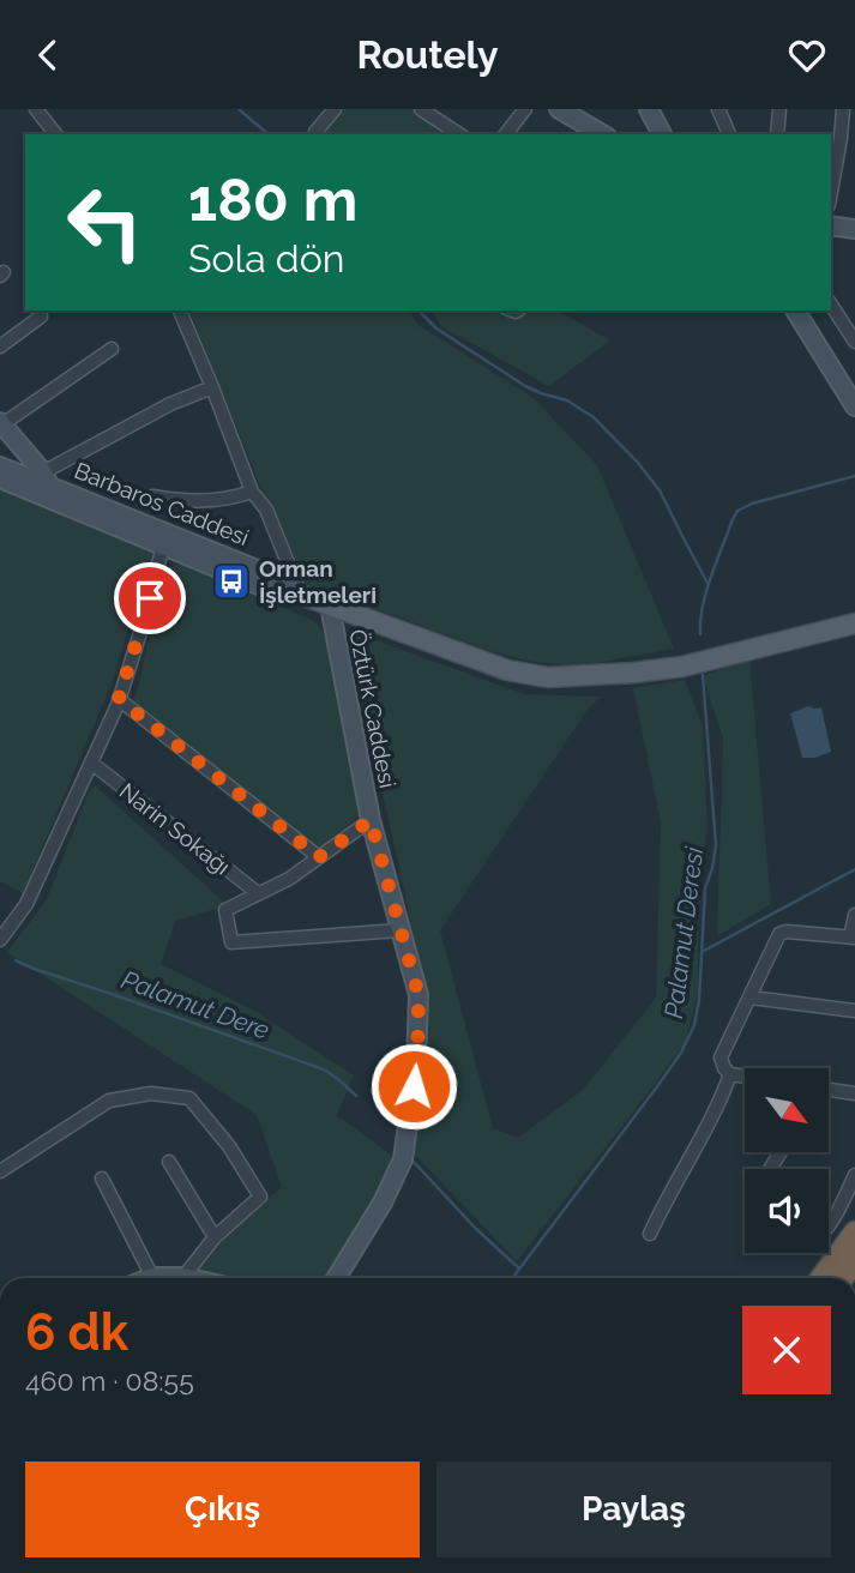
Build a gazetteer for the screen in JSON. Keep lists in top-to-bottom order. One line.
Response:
{"streets":{"main road":["Barbaros Caddesi"],"street":["Öztürk Caddesi","Narin Sokağı"]},"crossings":[["Barbaros Caddesi","Öztürk Caddesi"]],"water":["Palamut Deresi","Palamut Dere"],"places":{"bus stop":["Orman İşletmeleri"]},"north":"bottom right","page":{"header":"Routely","turn":["180 m","Sola dön"],"heading":["6 dk","460 m · 08:55"],"buttons":["Çıkış","Paylaş"]}}
